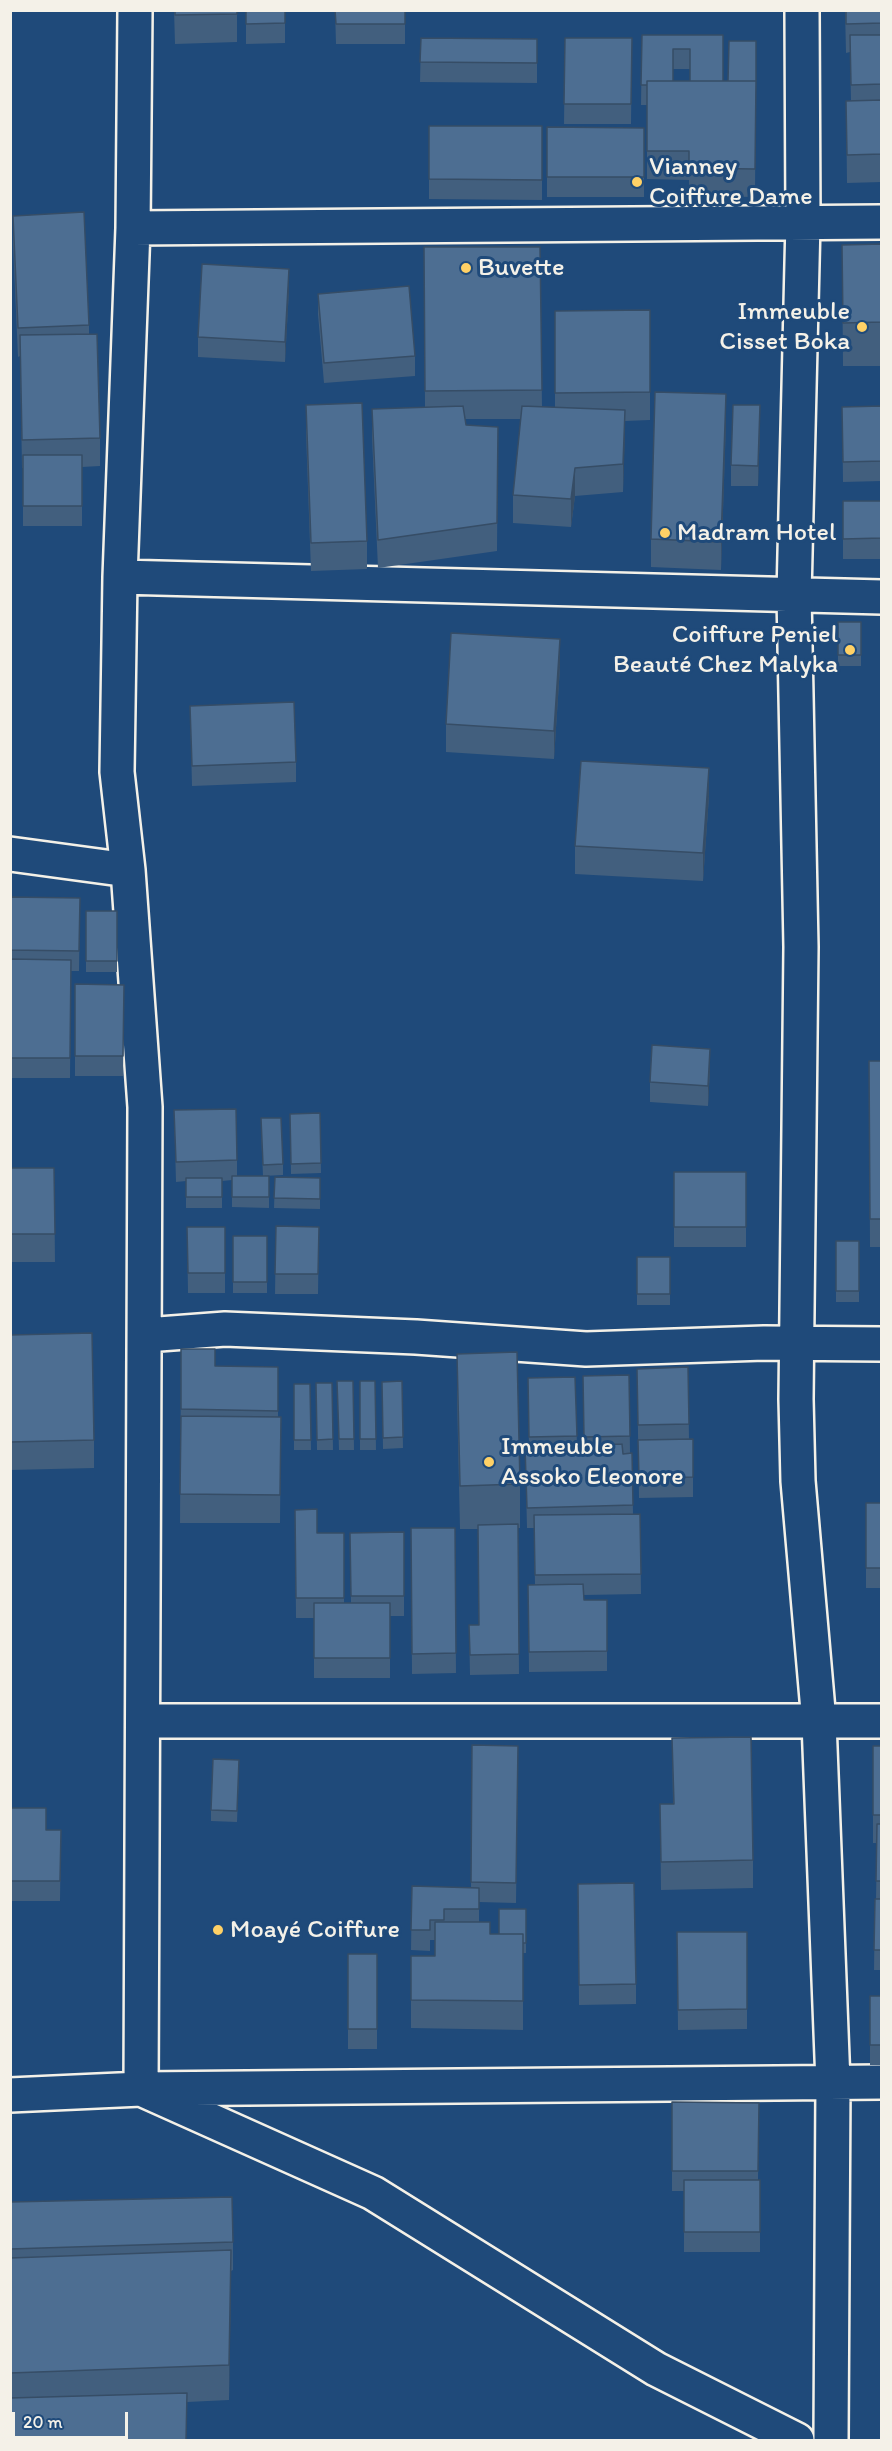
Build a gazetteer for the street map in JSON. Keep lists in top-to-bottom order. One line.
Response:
{"places":["Vianney Coiffure Dame","Buvette","Immeuble Cisset Boka","Madram Hotel","Coiffure Peniel Beauté Chez Malyka","Immeuble Assoko Eleonore","Moayé Coiffure"],"scale_bar":"20 m"}
